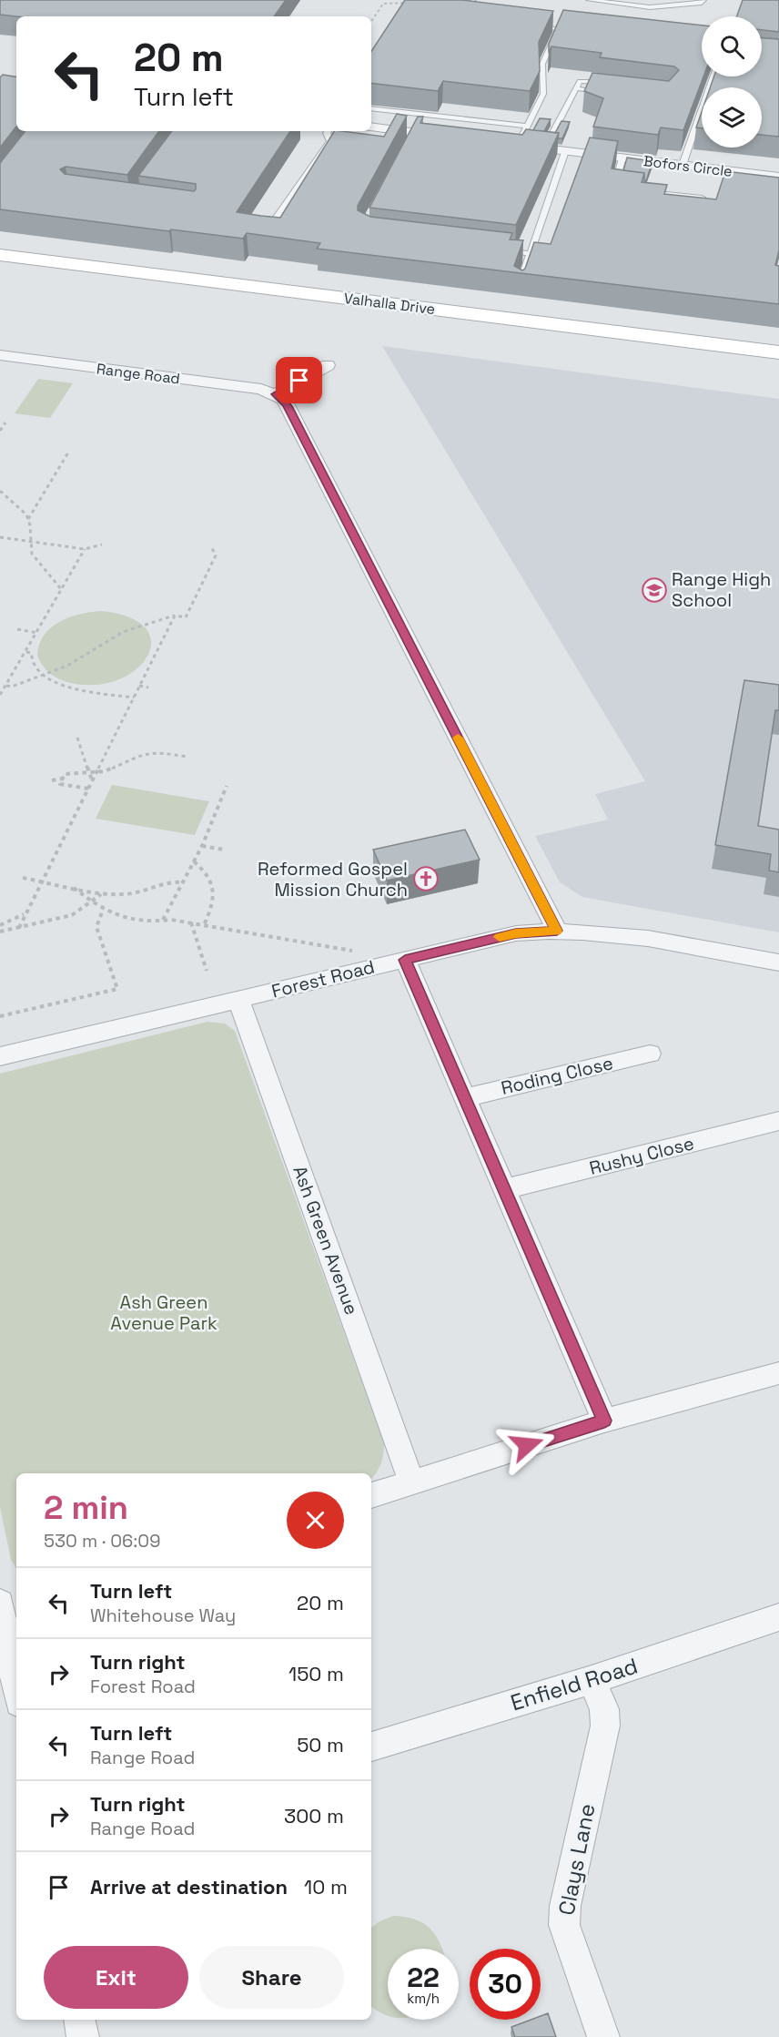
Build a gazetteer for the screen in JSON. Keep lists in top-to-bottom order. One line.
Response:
{"streets":{"main road":["Valhalla Drive"],"street":["Bofors Circle","Range Road","Forest Road","Roding Close","Rushy Close","Ash Green Avenue","Enfield Road","Clays Lane"]},"crossings":[["Forest Road","Ash Green Avenue"],["Enfield Road","Clays Lane"]],"parks":["Ash Green Avenue Park"],"places":{"school or university":["Range High School"],"church":["Reformed Gospel Mission Church"]},"page":{"turn":["20 m","Turn left"],"heading":["2 min","530 m · 06:09"],"list":[{"name":"Turn left","note":"Whitehouse Way","value":"20 m"},{"name":"Turn right","note":"Forest Road","value":"150 m"},{"name":"Turn left","note":"Range Road","value":"50 m"},{"name":"Turn right","note":"Range Road","value":"300 m"},{"name":"Arrive at destination","value":"10 m"}],"buttons":["Exit","Share"],"speed":"22 km/h","limit":"30"}}
